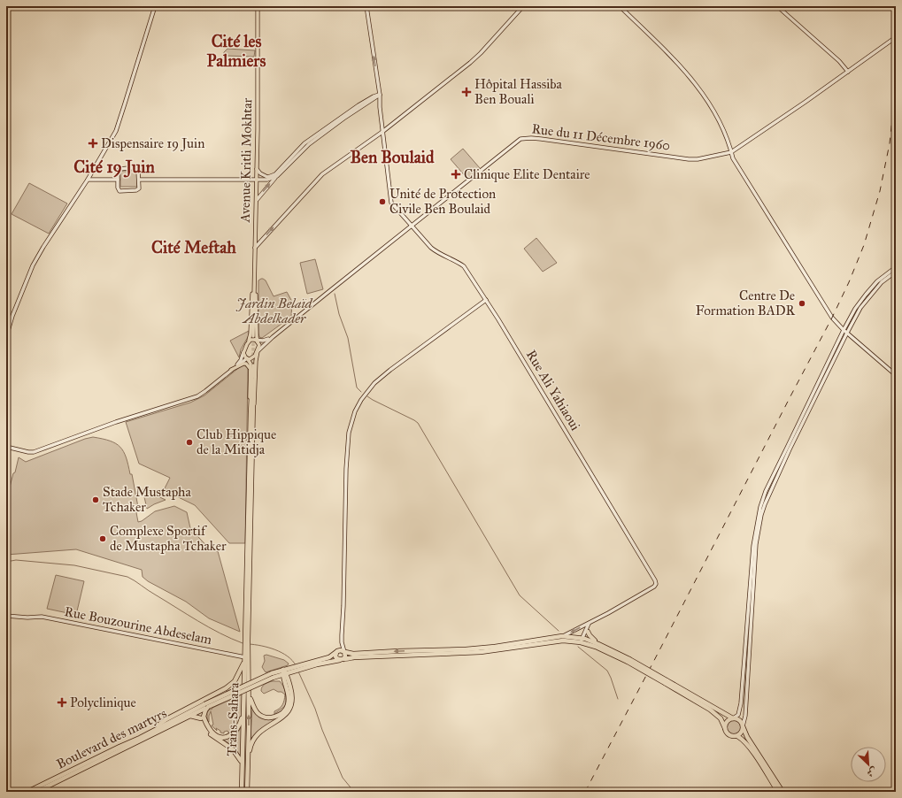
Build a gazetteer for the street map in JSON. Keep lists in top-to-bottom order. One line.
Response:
{"streets":{"highway":["Trans-Sahara","Boulevard des martyrs"],"main road":["Rue du 11 Décembre 1960","Avenue Kritli Mokhtar","Rue Ali Yahiaoui","Rue Bouzourine Abdeselam"]},"crossings":[["Rue du 11 Décembre 1960","Rue Ali Yahiaoui"],["Rue Bouzourine Abdeselam","Trans-Sahara"]],"districts":["Cité les Palmiers","Ben Boulaid","Cité 19 Juin","Cité Meftah"],"parks":["Jardin Belaïd Abdelkader"],"places":{"health":["Hôpital Hassiba Ben Bouali","Dispensaire 19 Juin","Clinique Elite Dentaire","Polyclinique"],"other":["Unité de Protection Civile Ben Boulaid","Centre De Formation BADR","Club Hippique de la Mitidja","Stade Mustapha Tchaker","Complexe Sportif de Mustapha Tchaker"]},"north":"bottom right"}
